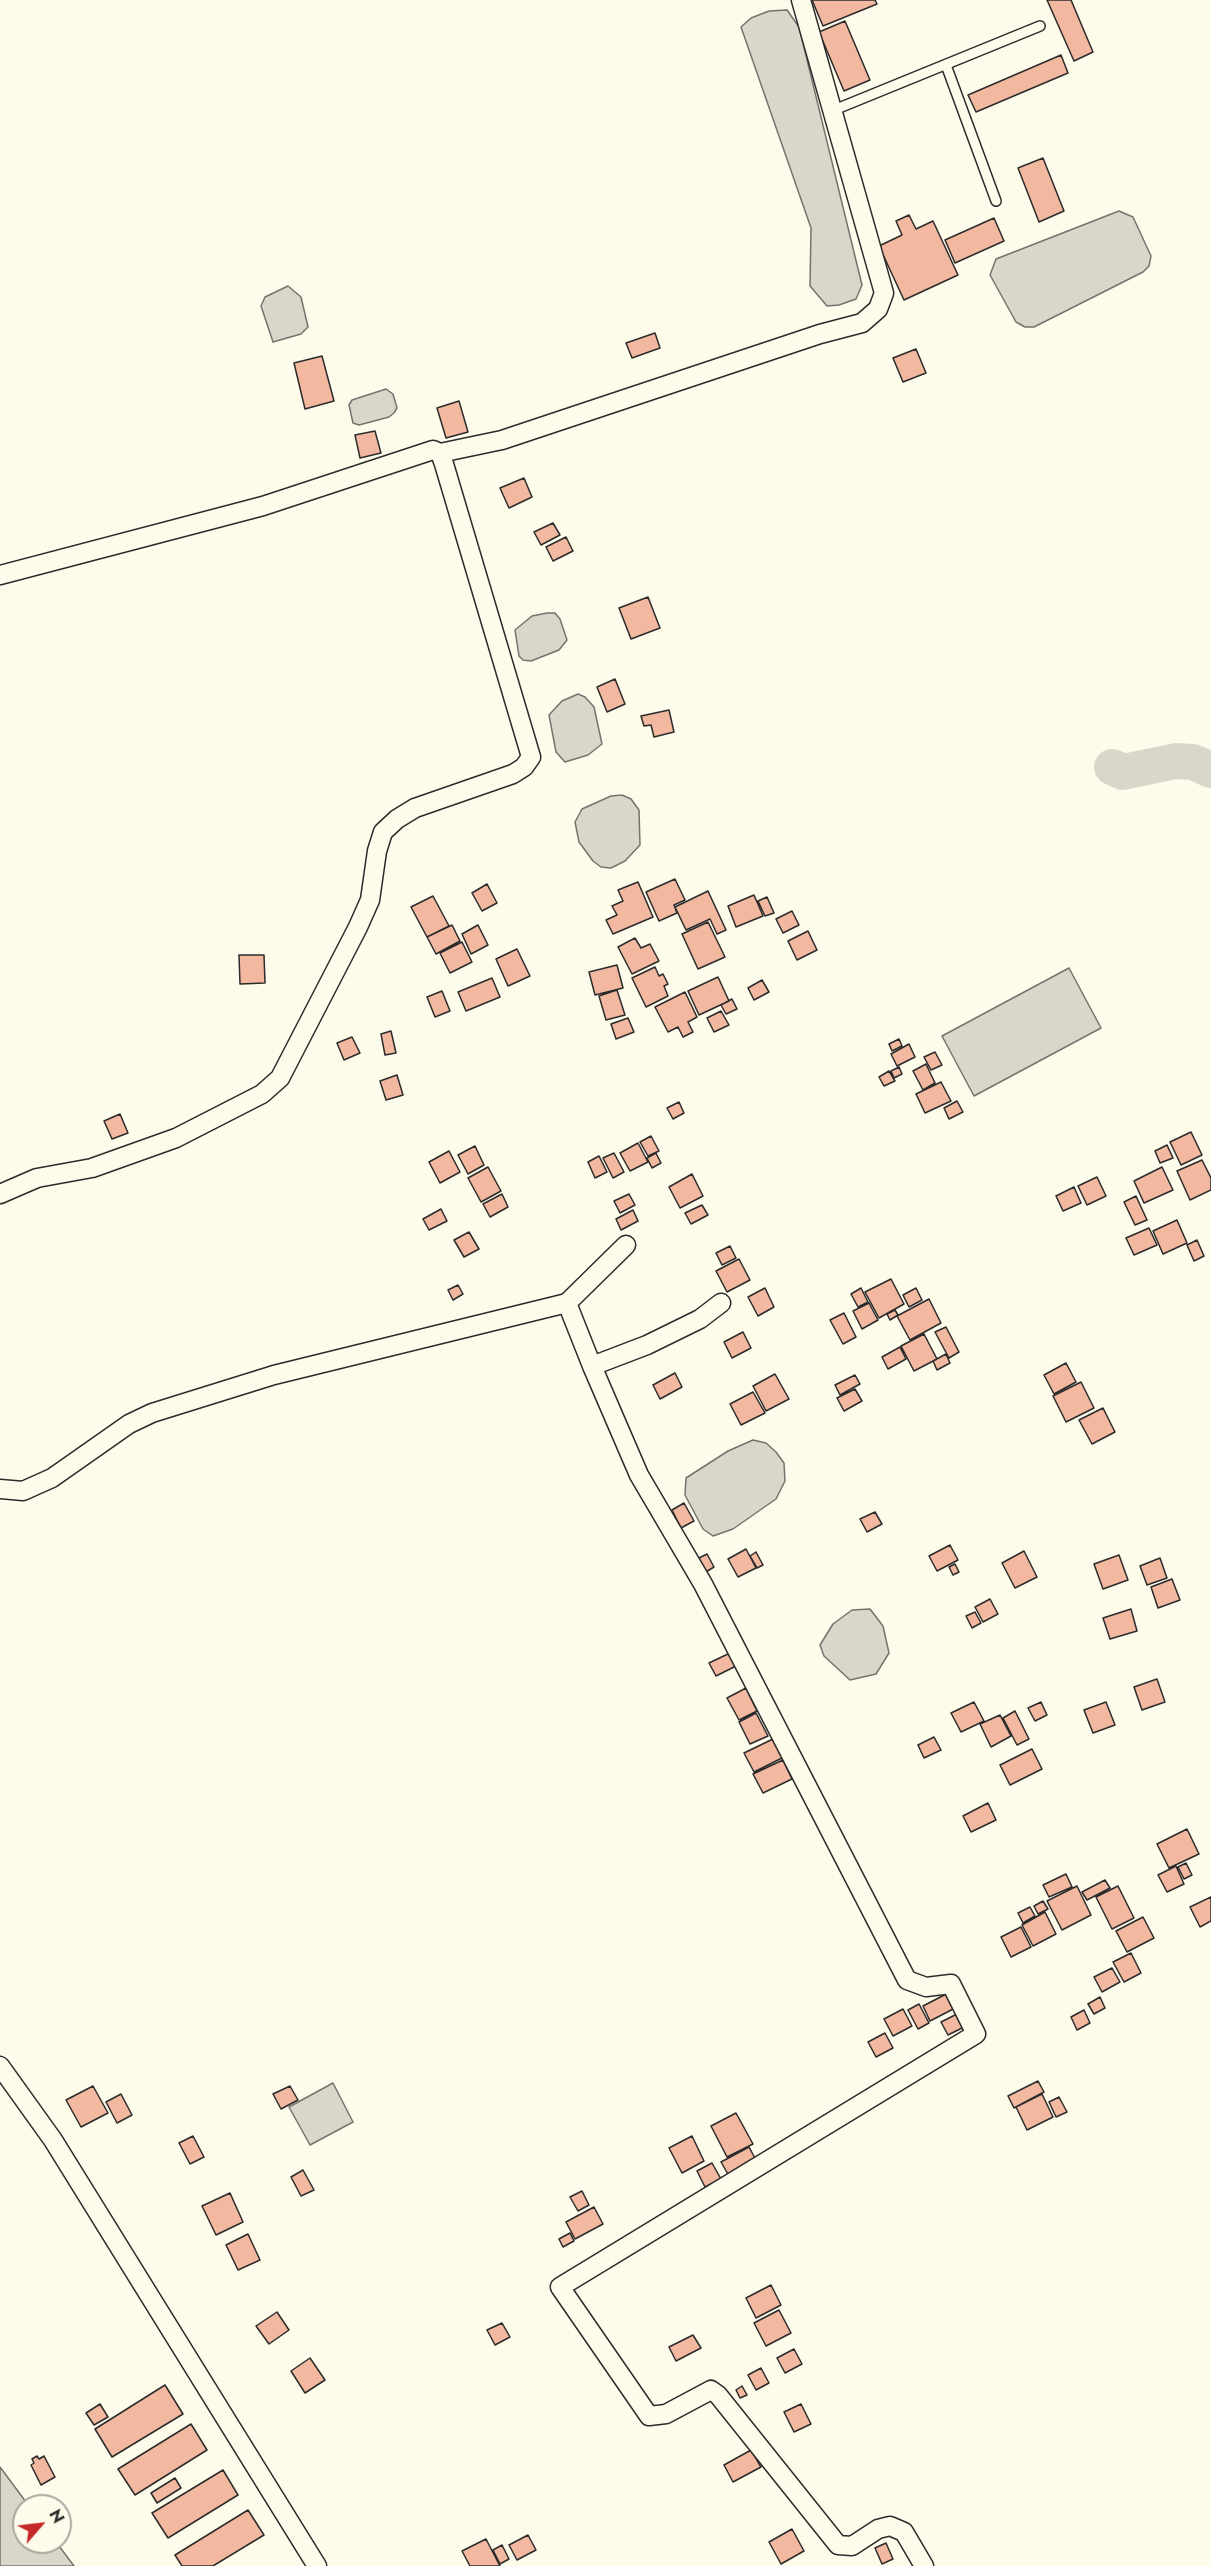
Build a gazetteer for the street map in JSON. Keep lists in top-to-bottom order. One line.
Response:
{"north":"top right"}
